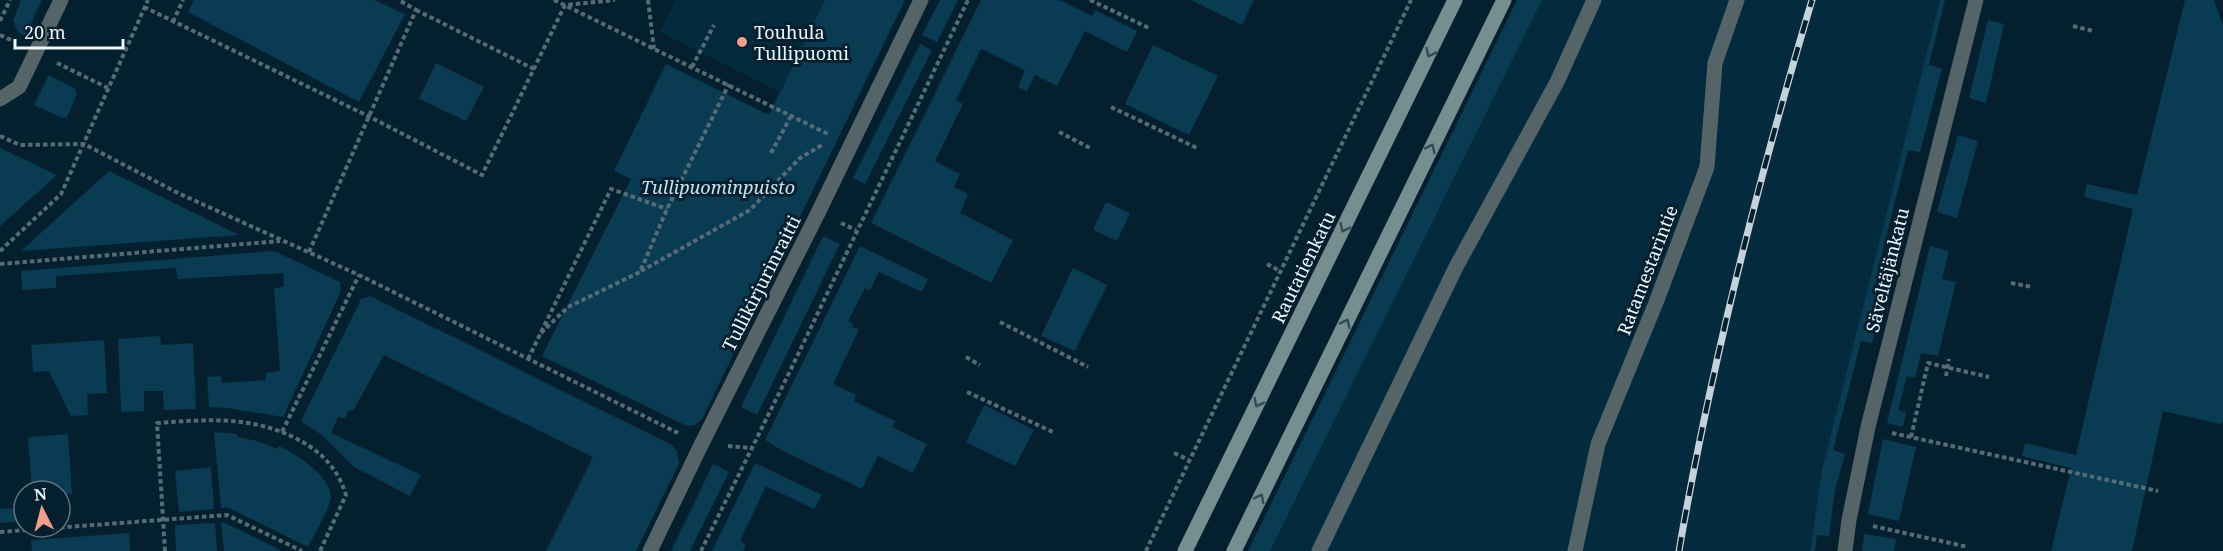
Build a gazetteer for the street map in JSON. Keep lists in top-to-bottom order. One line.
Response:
{"streets":{"main road":["Rautatienkatu"],"street":["Ratamestarintie","Säveltäjänkatu","Tullikirjurinraitti"]},"parks":["Tullipuominpuisto"],"places":["Touhula Tullipuomi"],"scale_bar":"20 m","north":"top"}
